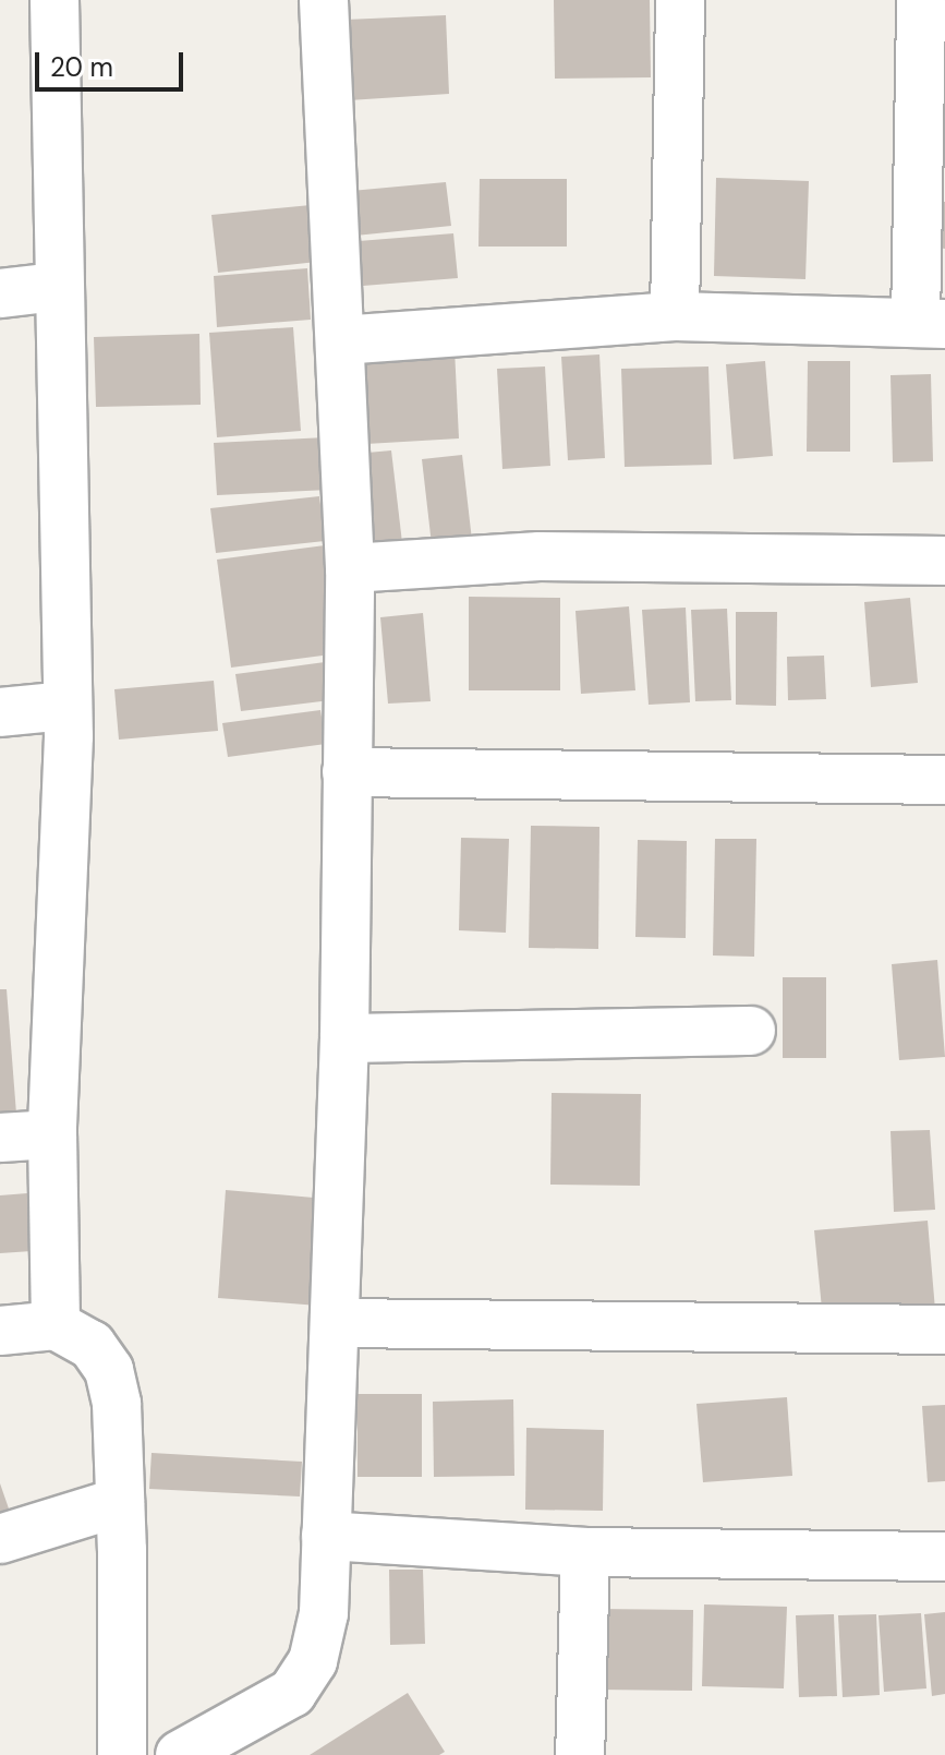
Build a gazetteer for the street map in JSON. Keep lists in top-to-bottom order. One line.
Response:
{"scale_bar":"20 m"}
